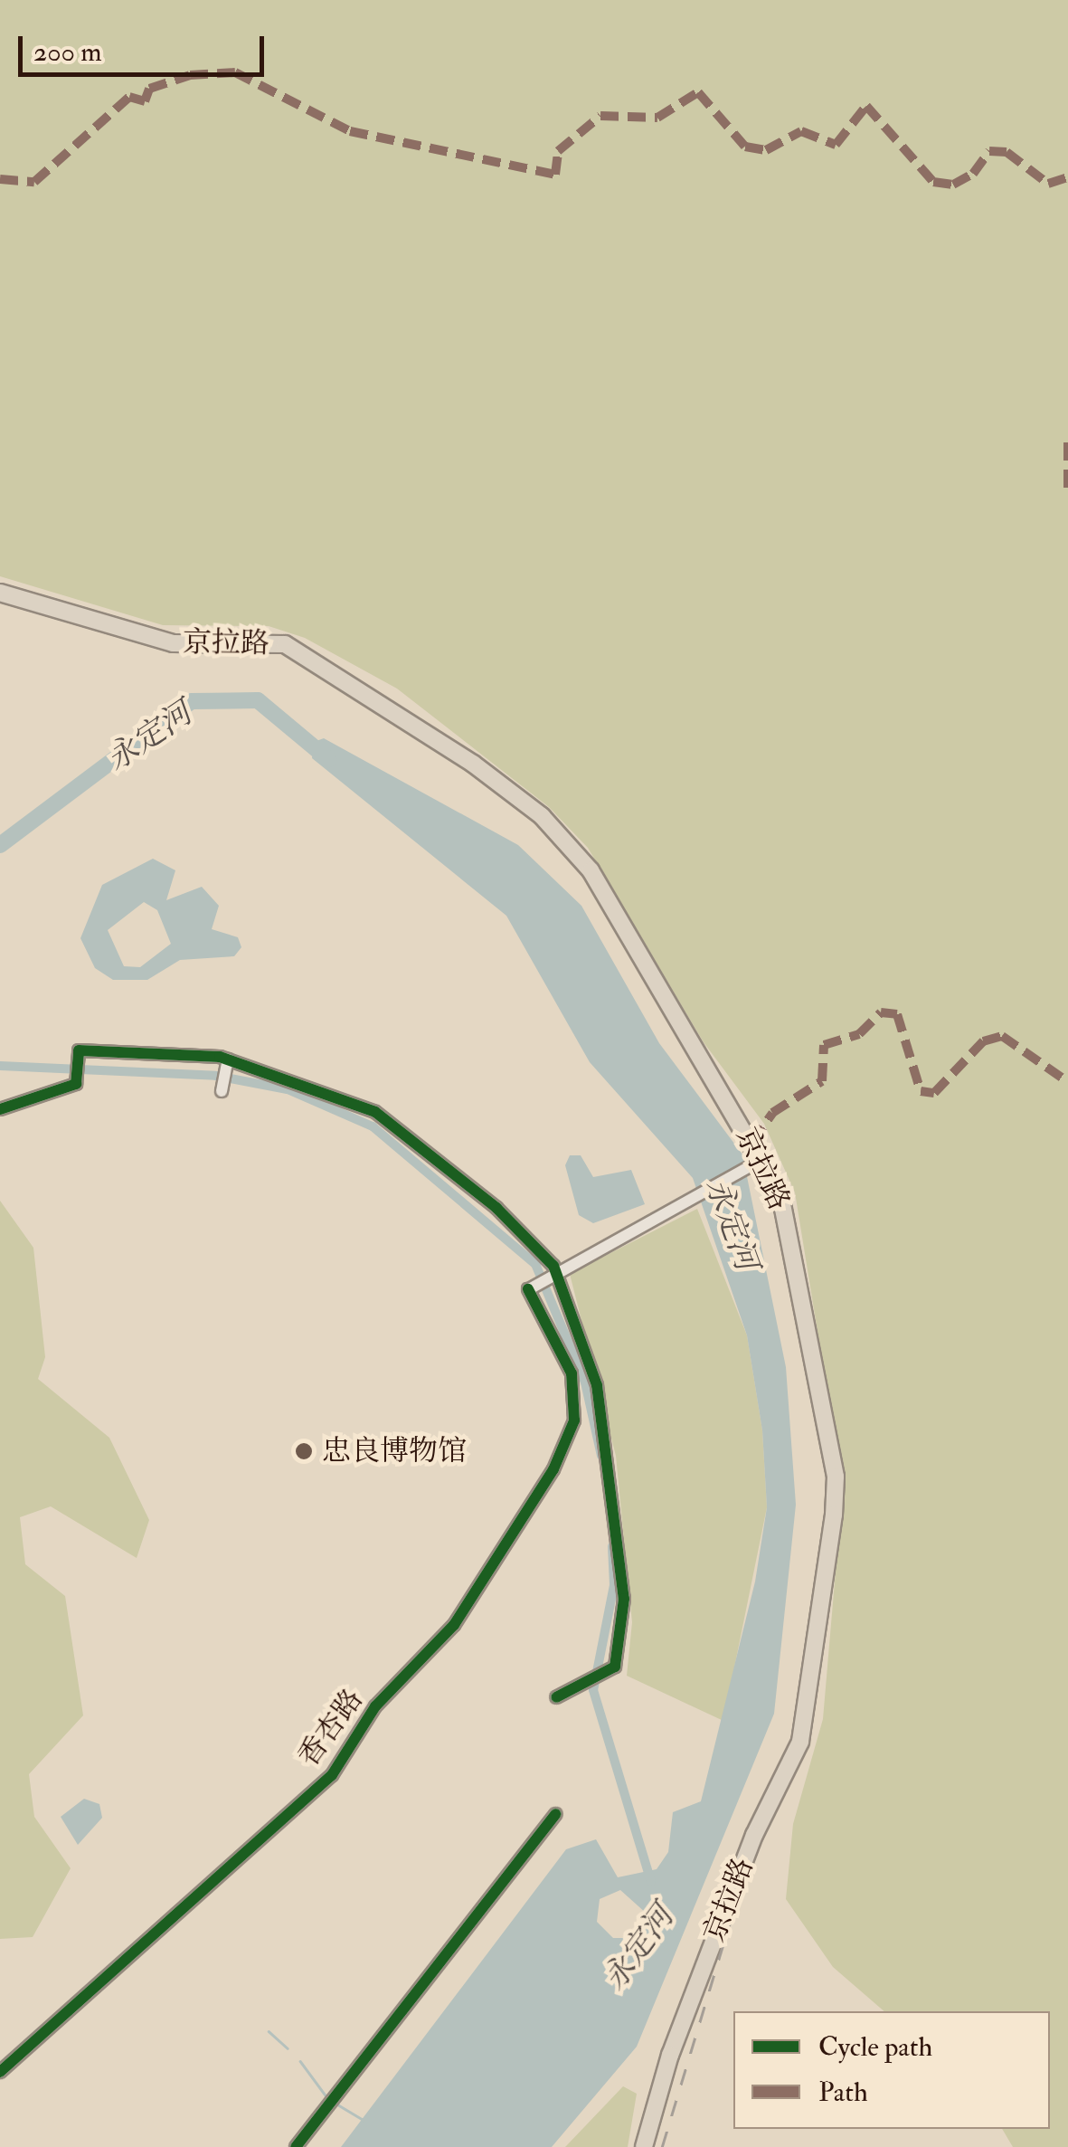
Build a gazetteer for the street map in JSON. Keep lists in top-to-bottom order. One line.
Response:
{"streets":{"highway":["京拉路"],"street":["香杏路"]},"crossings":[["京拉路","香杏路"]],"water":["永定河"],"places":["忠良博物馆"],"legend":["Cycle path","Path"],"scale_bar":"200 m"}
